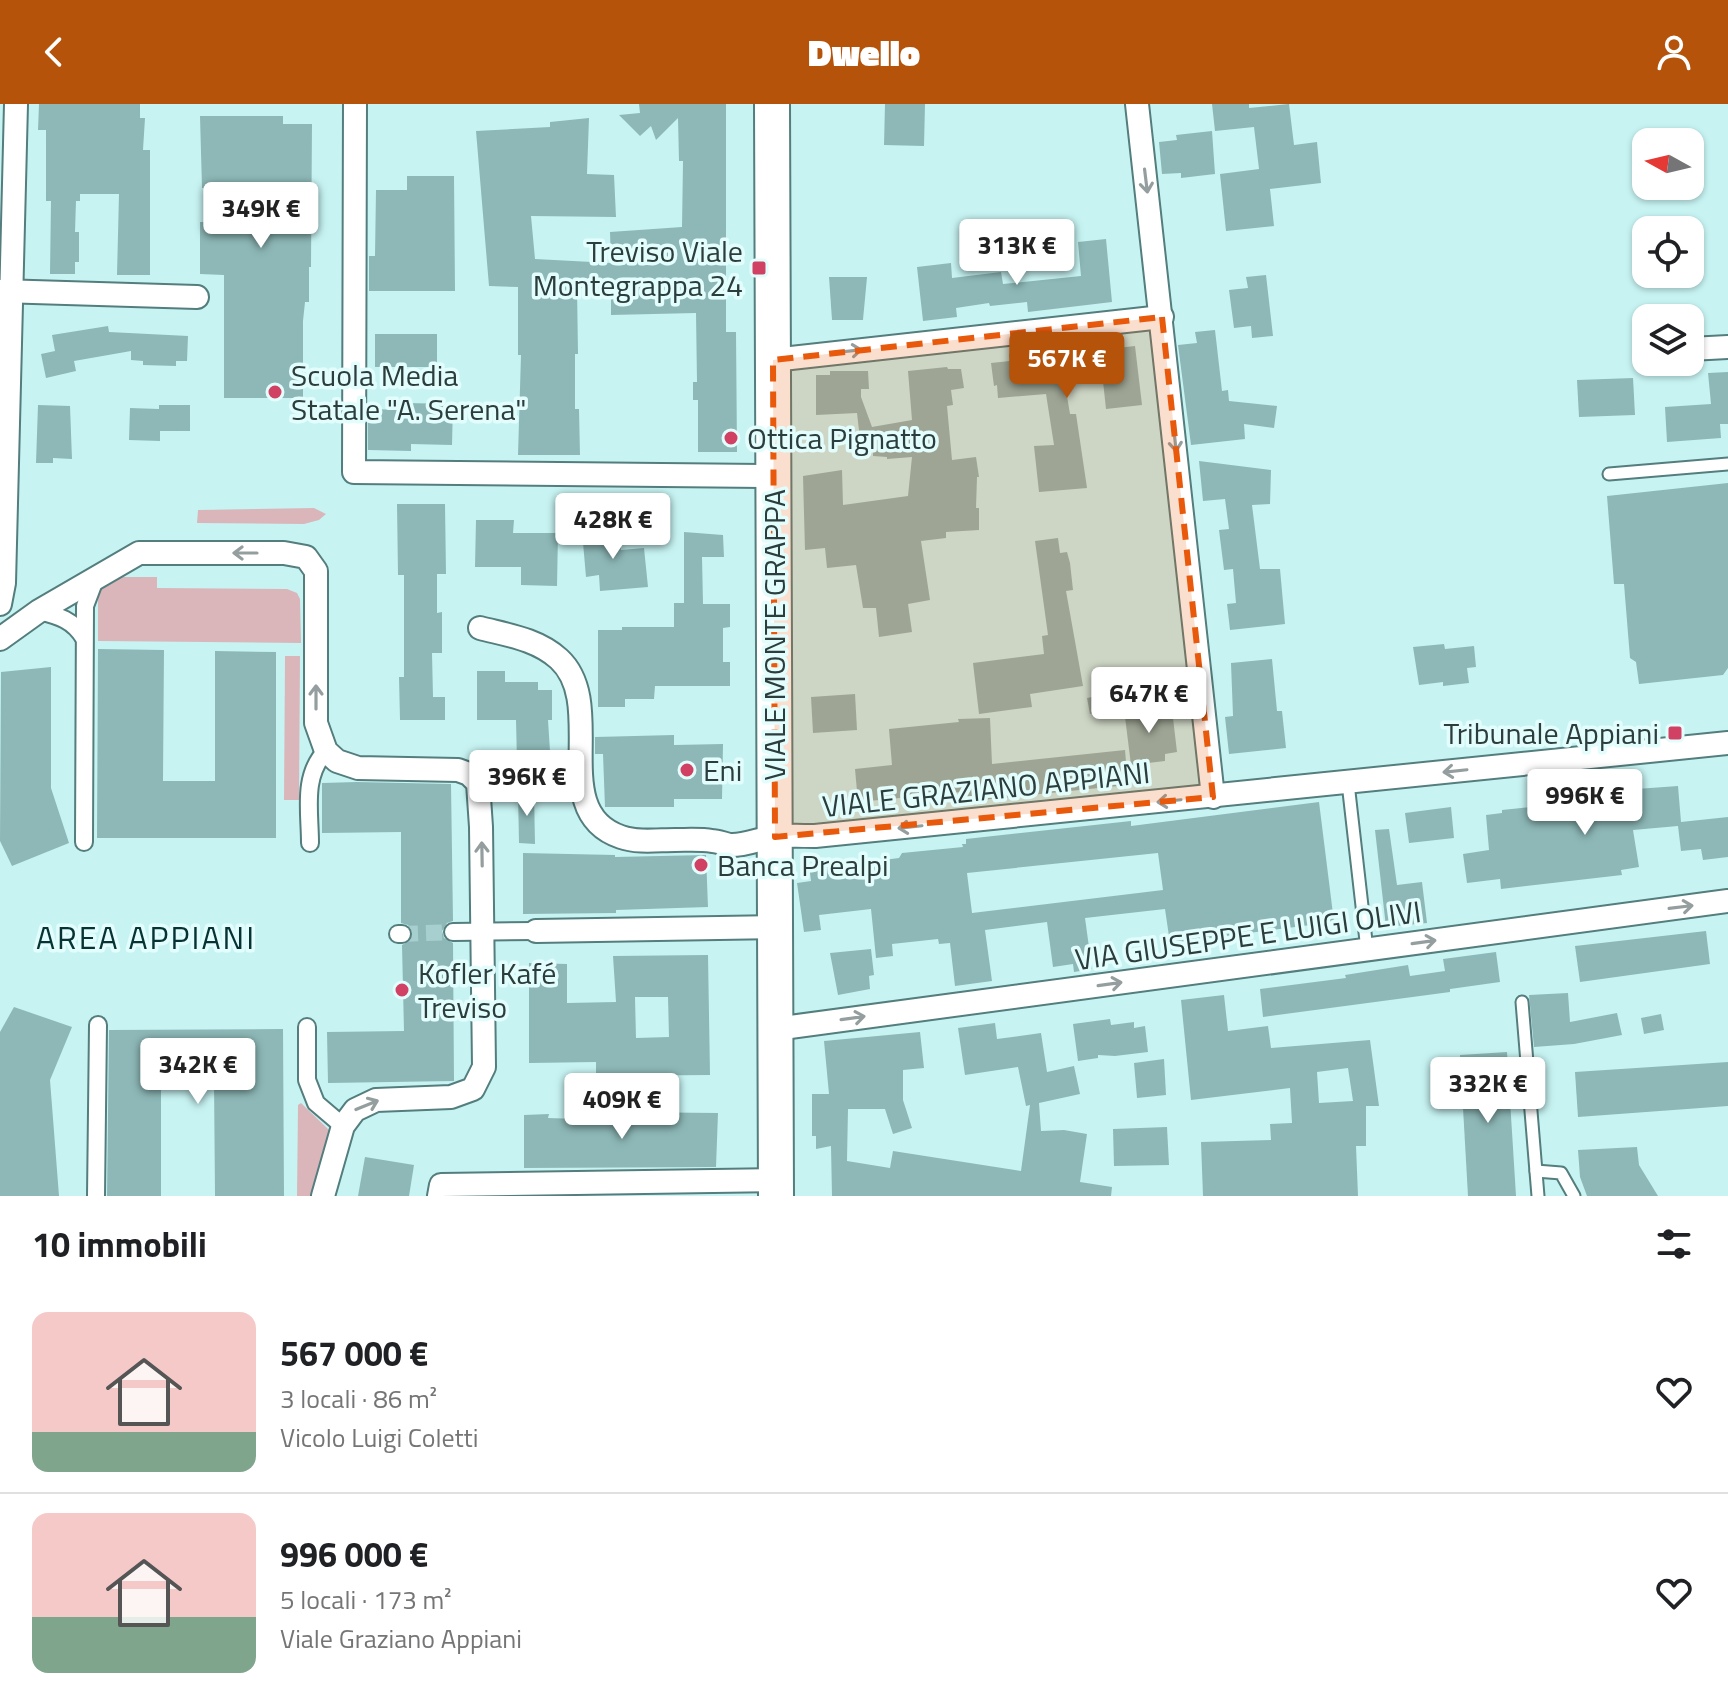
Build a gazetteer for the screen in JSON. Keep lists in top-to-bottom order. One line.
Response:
{"streets":{"main road":["VIALE MONTE GRAPPA"],"street":["VIALE GRAZIANO APPIANI","VIA GIUSEPPE E LUIGI OLIVI"]},"crossings":[["VIALE MONTE GRAPPA","VIALE GRAZIANO APPIANI"],["VIALE MONTE GRAPPA","VIA GIUSEPPE E LUIGI OLIVI"]],"one_way":["VIALE GRAZIANO APPIANI","VIA GIUSEPPE E LUIGI OLIVI"],"districts":["AREA APPIANI"],"places":{"transit":["Treviso Viale Montegrappa 24","Tribunale Appiani"],"other":["Scuola Media Statale \"A. Serena\"","Ottica Pignatto","Eni","Banca Prealpi","Kofler Kafé Treviso"]},"north":"left","page":{"header":"Dwello","price":["349K €","313K €","567K €","428K €","647K €","396K €","996K €","342K €","332K €","409K €"],"heading":"10 immobili","list":[{"name":"567 000 €","note":"3 locali · 86 m² · Vicolo Luigi Coletti"},{"name":"996 000 €","note":"5 locali · 173 m² · Viale Graziano Appiani"}]}}
